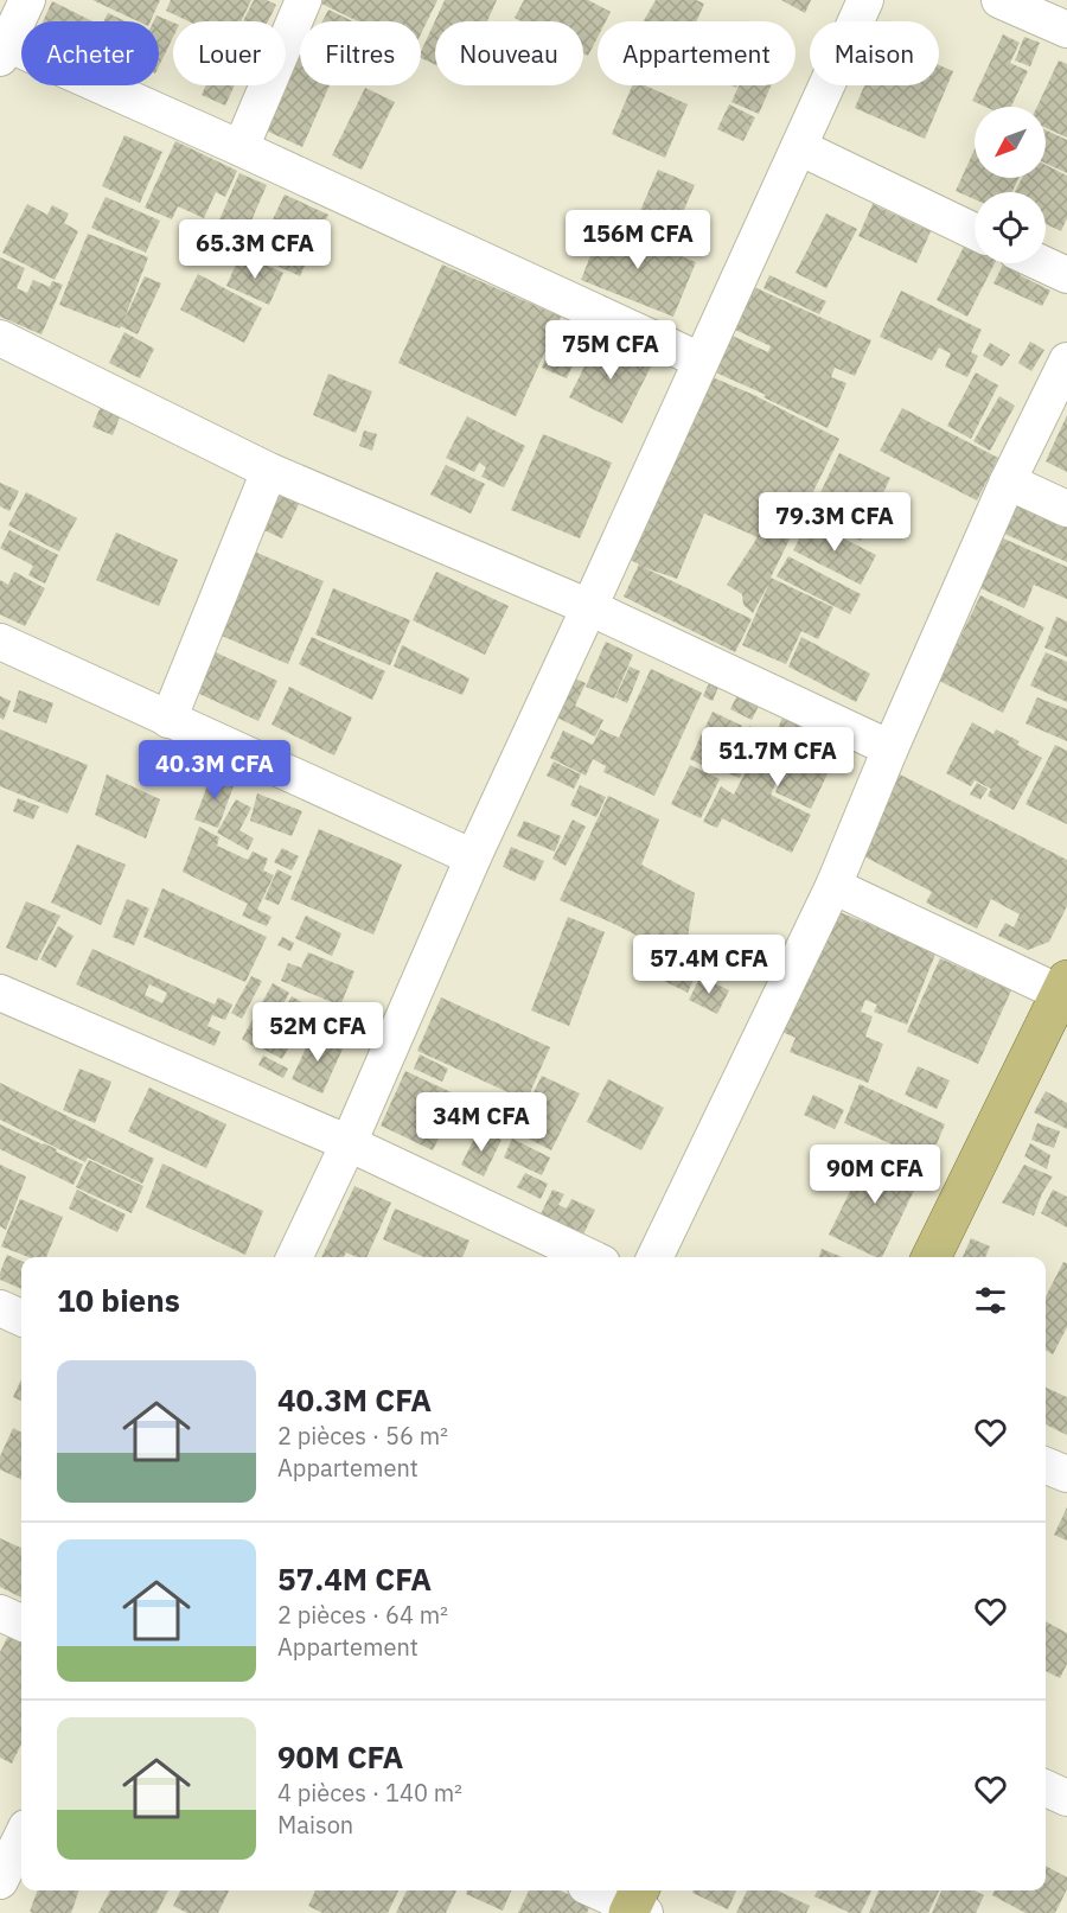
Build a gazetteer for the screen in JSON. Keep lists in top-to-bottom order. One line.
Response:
{"north":"bottom left","page":{"chip":["Acheter","Louer","Filtres","Nouveau","Appartement","Maison"],"price":["156M CFA","65.3M CFA","75M CFA","79.3M CFA","51.7M CFA","40.3M CFA","57.4M CFA","52M CFA","34M CFA","90M CFA"],"heading":"10 biens","list":[{"name":"40.3M CFA","note":"2 pièces · 56 m² · Appartement"},{"name":"57.4M CFA","note":"2 pièces · 64 m² · Appartement"},{"name":"90M CFA","note":"4 pièces · 140 m² · Maison"}]}}
